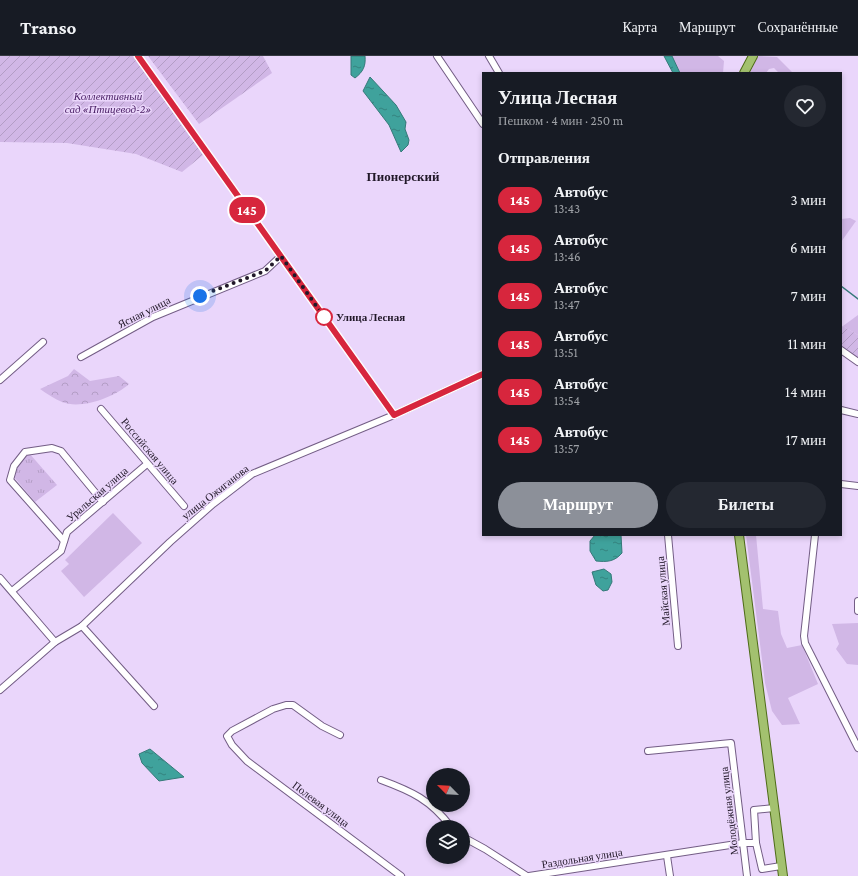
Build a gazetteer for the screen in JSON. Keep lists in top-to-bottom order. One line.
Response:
{"streets":{"street":["Ясная улица","Российская улица","улица Ожиганова","Уральская улица","Майская улица","Полевая улица","Молодёжная улица","Раздольная улица"]},"crossings":[["Российская улица","Уральская улица"],["Молодёжная улица","Раздольная улица"]],"districts":["Пионерский"],"parks":["Коллективный сад «Птицевод-2»"],"places":["Улица Лесная"],"lines":["bus line 145"],"north":"top left","page":{"header":"Transo","nav":["Карта","Маршрут","Сохранённые"],"on_map":"145","heading":[["Улица Лесная","Пешком · 4 мин · 250 m"],"Отправления"],"list":[{"mark":"145","name":"Автобус","note":"13:43","value":"3 мин"},{"mark":"145","name":"Автобус","note":"13:46","value":"6 мин"},{"mark":"145","name":"Автобус","note":"13:47","value":"7 мин"},{"mark":"145","name":"Автобус","note":"13:51","value":"11 мин"},{"mark":"145","name":"Автобус","note":"13:54","value":"14 мин"},{"mark":"145","name":"Автобус","note":"13:57","value":"17 мин"}],"buttons":["Маршрут","Билеты"]}}
